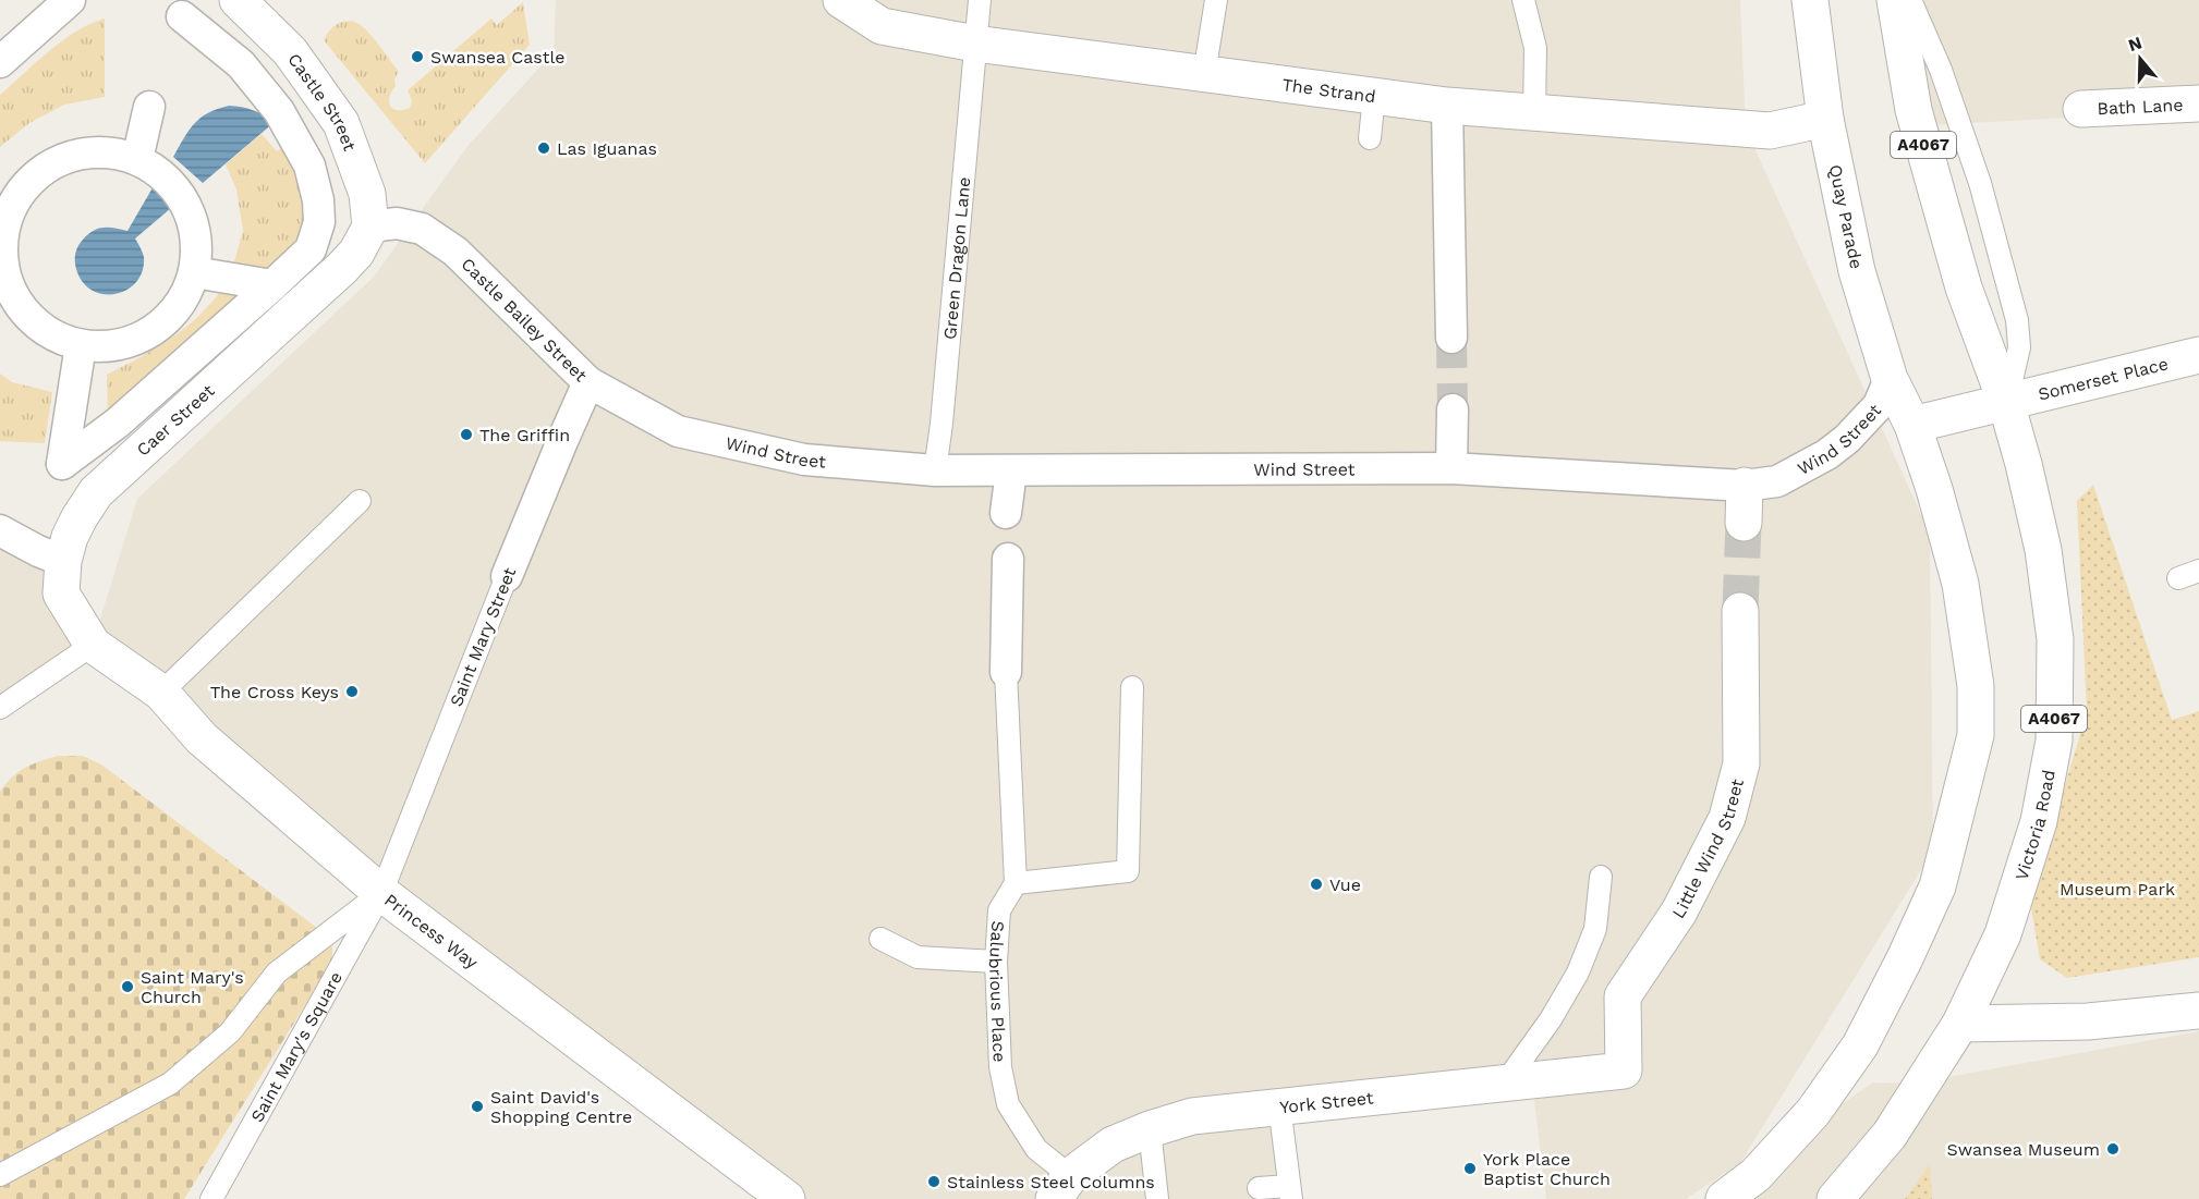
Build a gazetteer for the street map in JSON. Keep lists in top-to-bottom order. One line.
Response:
{"streets":{"street":["The Strand","Castle Street","Bath Lane","A4067","Quay Parade","Castle Bailey Street","Somerset Place","Caer Street","Wind Street","Saint Mary Street","Victoria Road","Little Wind Street","Princess Way","York Street"],"lane":["Green Dragon Lane","Salubrious Place","Saint Mary's Square"]},"crossings":[["The Strand","Quay Parade"],["The Strand","Green Dragon Lane"],["Castle Street","Castle Bailey Street"],["Castle Street","Caer Street"],["A4067","Somerset Place"],["A4067","Victoria Road"],["Quay Parade","Somerset Place"],["Quay Parade","Wind Street"],["Green Dragon Lane","Wind Street"],["Castle Bailey Street","Caer Street"],["Castle Bailey Street","Wind Street"],["Castle Bailey Street","Saint Mary Street"],["Somerset Place","Victoria Road"],["Caer Street","Princess Way"],["Saint Mary Street","Princess Way"],["Saint Mary Street","Saint Mary's Square"],["Little Wind Street","York Street"],["Princess Way","Saint Mary's Square"],["Salubrious Place","York Street"]],"parks":["Museum Park"],"places":["Swansea Castle","Las Iguanas","The Griffin","The Cross Keys","Vue","Saint Mary's Church","Saint David's Shopping Centre","Swansea Museum","York Place Baptist Church","Stainless Steel Columns"],"north":"top"}
